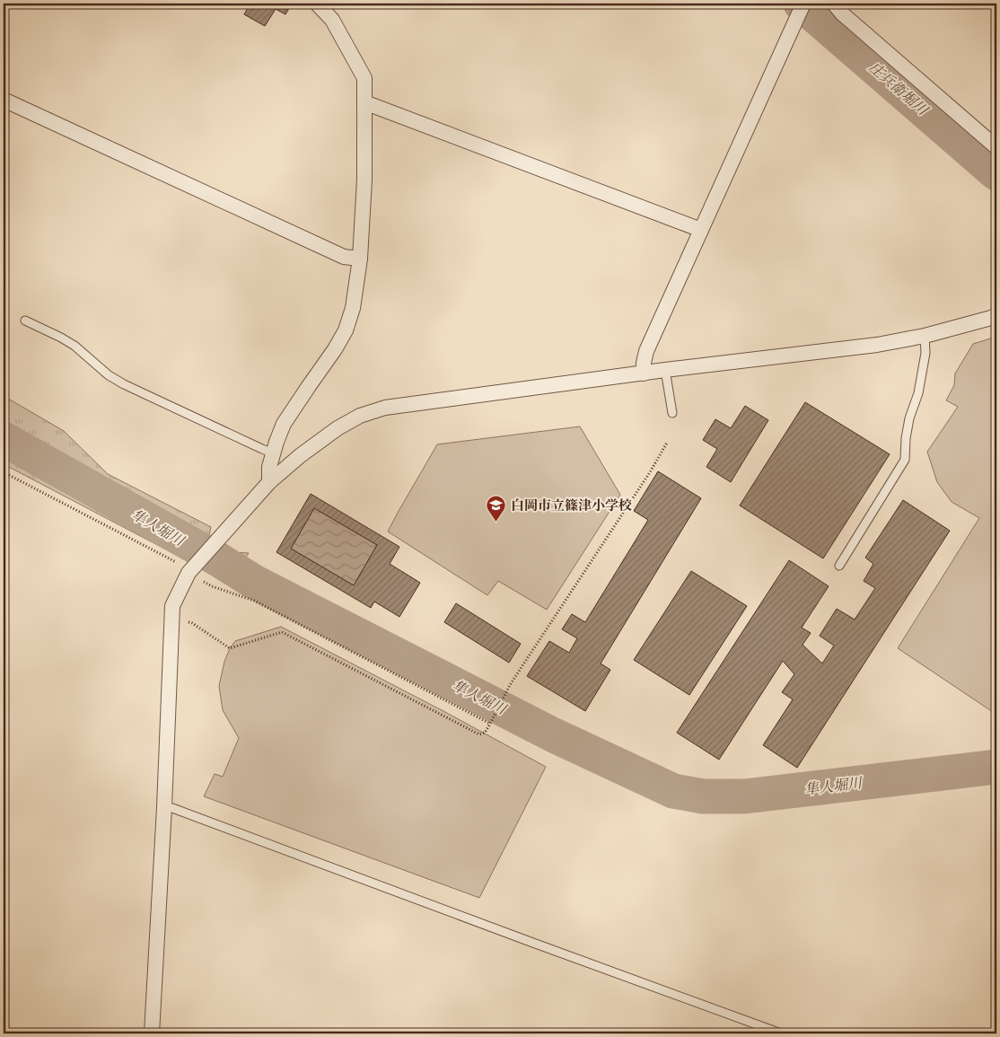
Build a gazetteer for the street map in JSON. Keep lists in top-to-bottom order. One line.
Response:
{"water":["庄兵衛堀川","隼人堀川"],"places":{"school or university":["白岡市立篠津小学校"]}}
